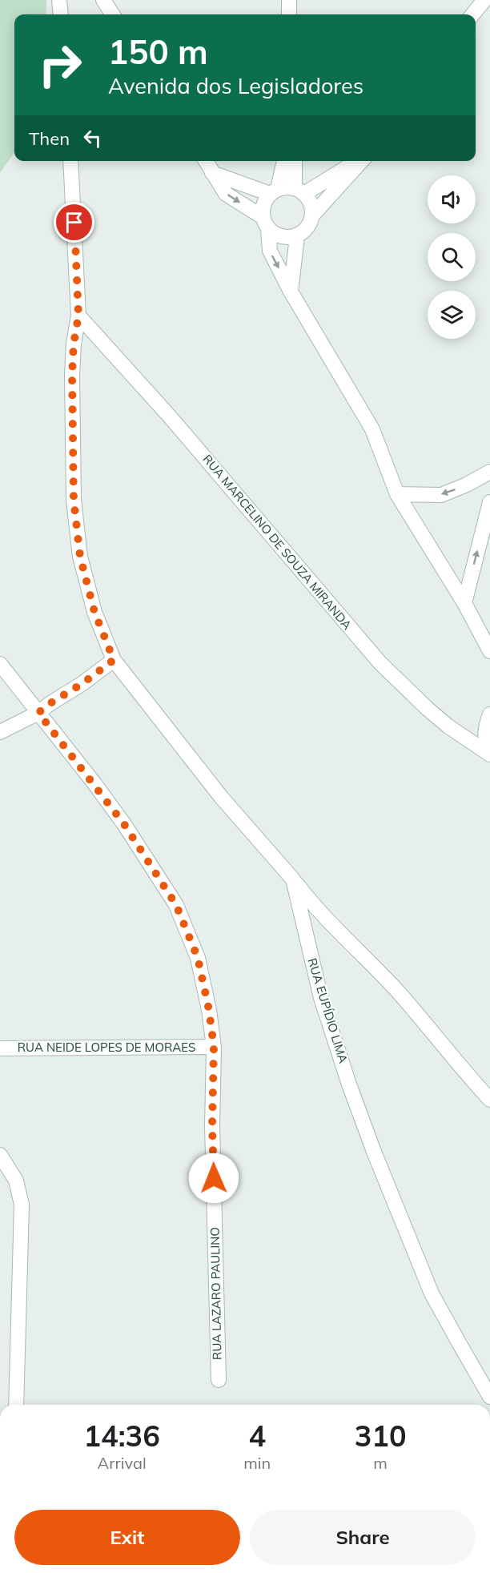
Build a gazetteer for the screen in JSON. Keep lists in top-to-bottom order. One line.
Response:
{"streets":{"street":["RUA MARCELINO DE SOUZA MIRANDA","RUA EUPÍDIO LIMA","RUA NEIDE LOPES DE MORAES","RUA LAZARO PAULINO"]},"crossings":[["RUA MARCELINO DE SOUZA MIRANDA","RUA EUPÍDIO LIMA"],["RUA NEIDE LOPES DE MORAES","RUA LAZARO PAULINO"]],"page":{"turn":["150 m","Avenida dos Legisladores"],"then":"Then","eta":["14:36","Arrival","4","min","310","m"],"buttons":["Exit","Share"]}}
